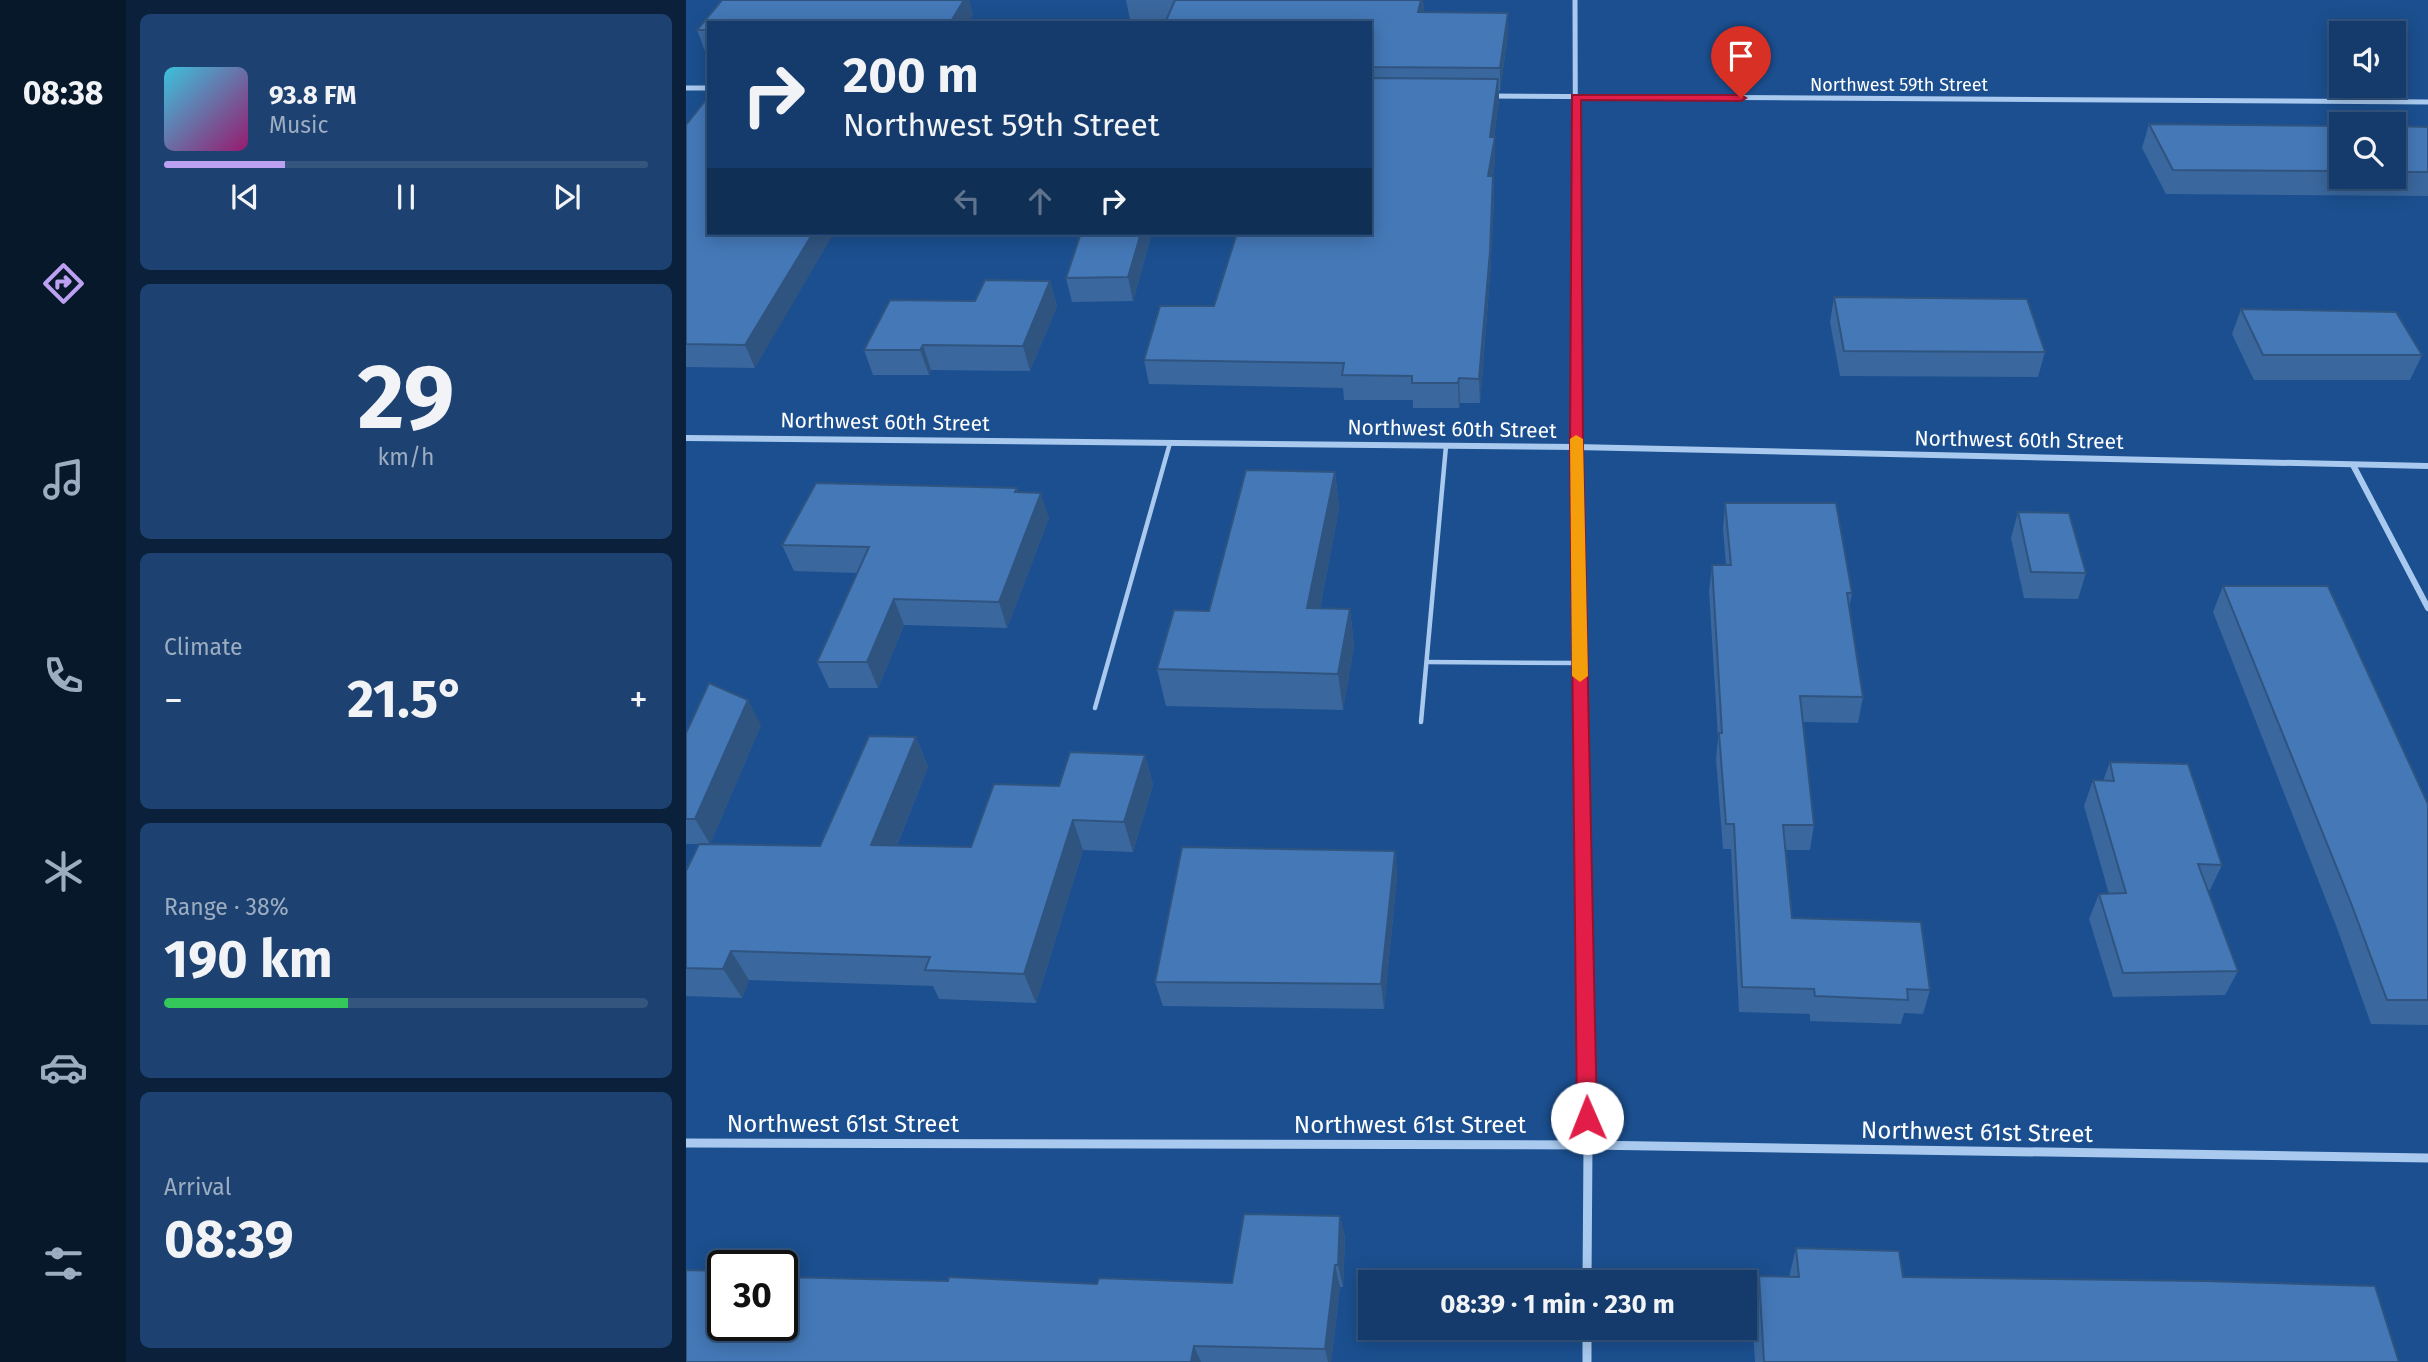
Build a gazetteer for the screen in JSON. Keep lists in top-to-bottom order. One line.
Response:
{"streets":{"street":["Northwest 59th Street","Northwest 60th Street","Northwest 61st Street"]},"page":{"tabs":"08:38","turn":["200 m","Northwest 59th Street"],"song":["93.8 FM","Music"],"tile":[["29","km/h"],"Climate",["Range · 38%","190 km"],["Arrival","08:39"]],"heat":["−","21.5°","+"],"limit":"30","trip":"08:39 · 1 min · 230 m"}}
